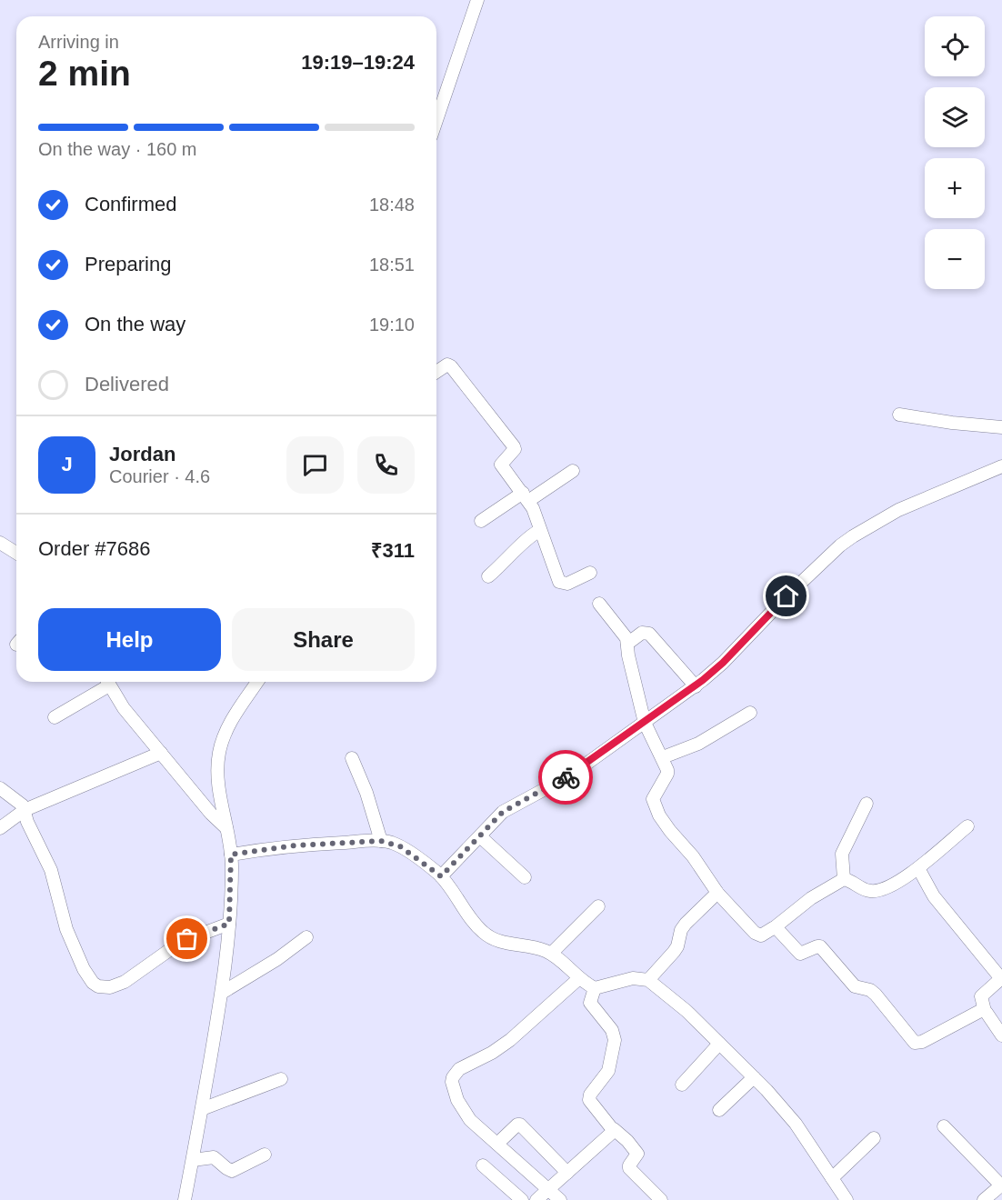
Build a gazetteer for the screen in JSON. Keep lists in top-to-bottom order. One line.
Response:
{"page":{"map_buttons":["+","−"],"heading":["2 min","Arriving in","19:19–19:24"],"panel":["Jordan","Courier · 4.6","Order #7686","₹311"],"bar":"On the way · 160 m","list":[["Confirmed","18:48"],["Preparing","18:51"],["On the way","19:10"],"Delivered"],"round":"J","buttons":["Help","Share"]}}
